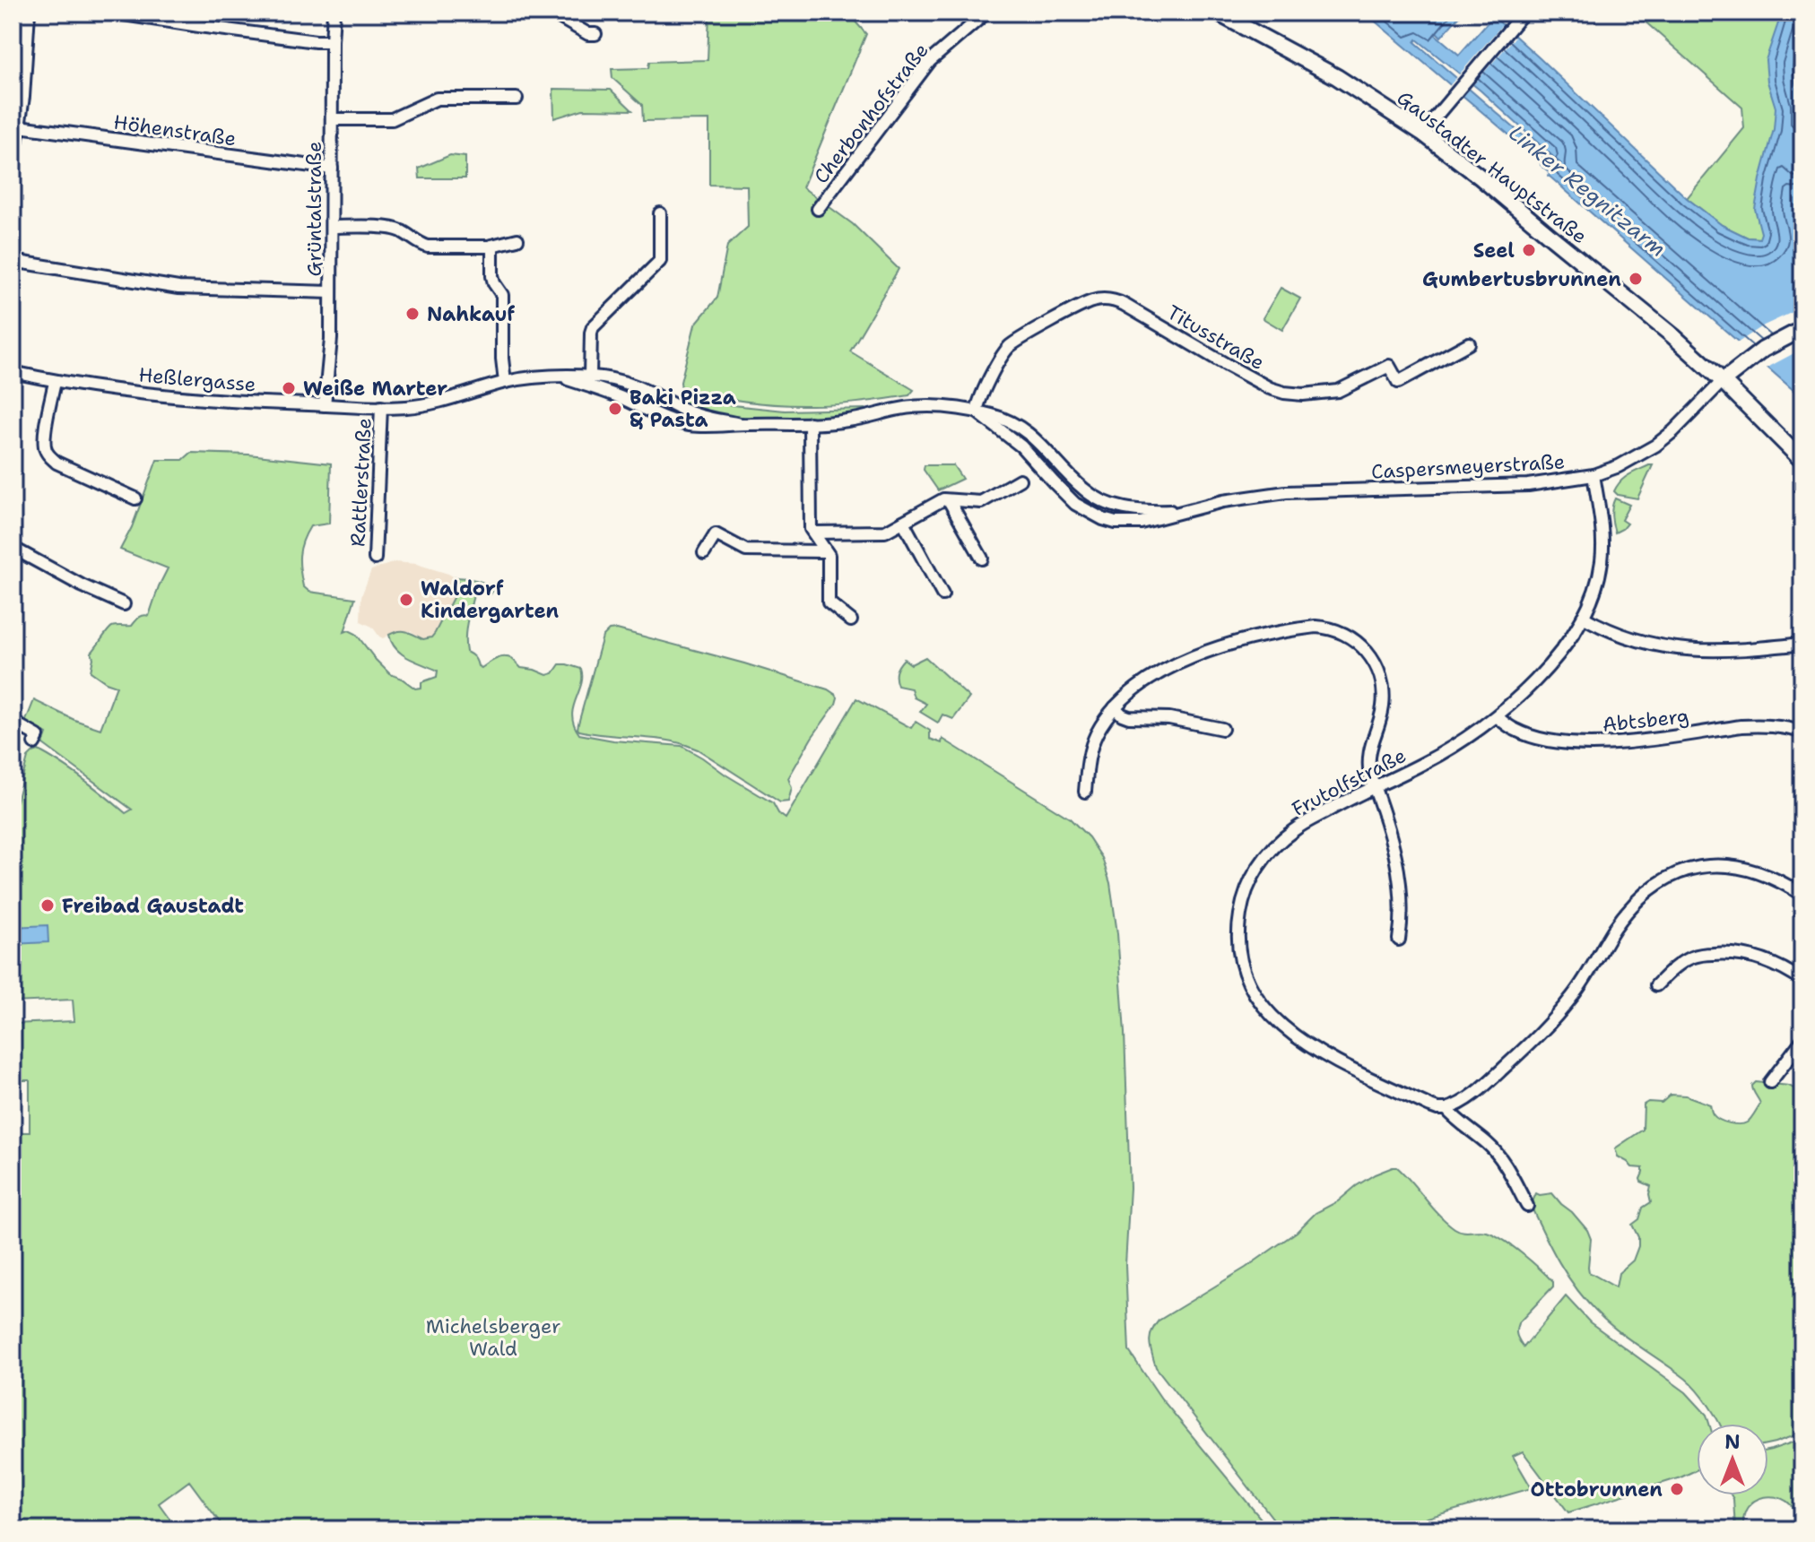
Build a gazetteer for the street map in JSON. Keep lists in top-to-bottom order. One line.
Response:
{"streets":{"street":["Cherbonhofstraße","Höhenstraße","Gaustadter Hauptstraße","Grüntalstraße","Titusstraße","Heßlergasse","Caspersmeyerstraße","Rattlerstraße","Abtsberg","Frutolfstraße"]},"crossings":[["Höhenstraße","Grüntalstraße"],["Gaustadter Hauptstraße","Caspersmeyerstraße"],["Grüntalstraße","Heßlergasse"],["Titusstraße","Caspersmeyerstraße"],["Heßlergasse","Caspersmeyerstraße"],["Heßlergasse","Rattlerstraße"],["Caspersmeyerstraße","Rattlerstraße"],["Caspersmeyerstraße","Frutolfstraße"],["Abtsberg","Frutolfstraße"]],"water":["Linker Regnitzarm"],"parks":["Michelsberger Wald"],"places":["Seel","Gumbertusbrunnen","Nahkauf","Weiße Marter","Baki Pizza & Pasta","Waldorf Kindergarten","Freibad Gaustadt","Ottobrunnen"],"north":"top"}
